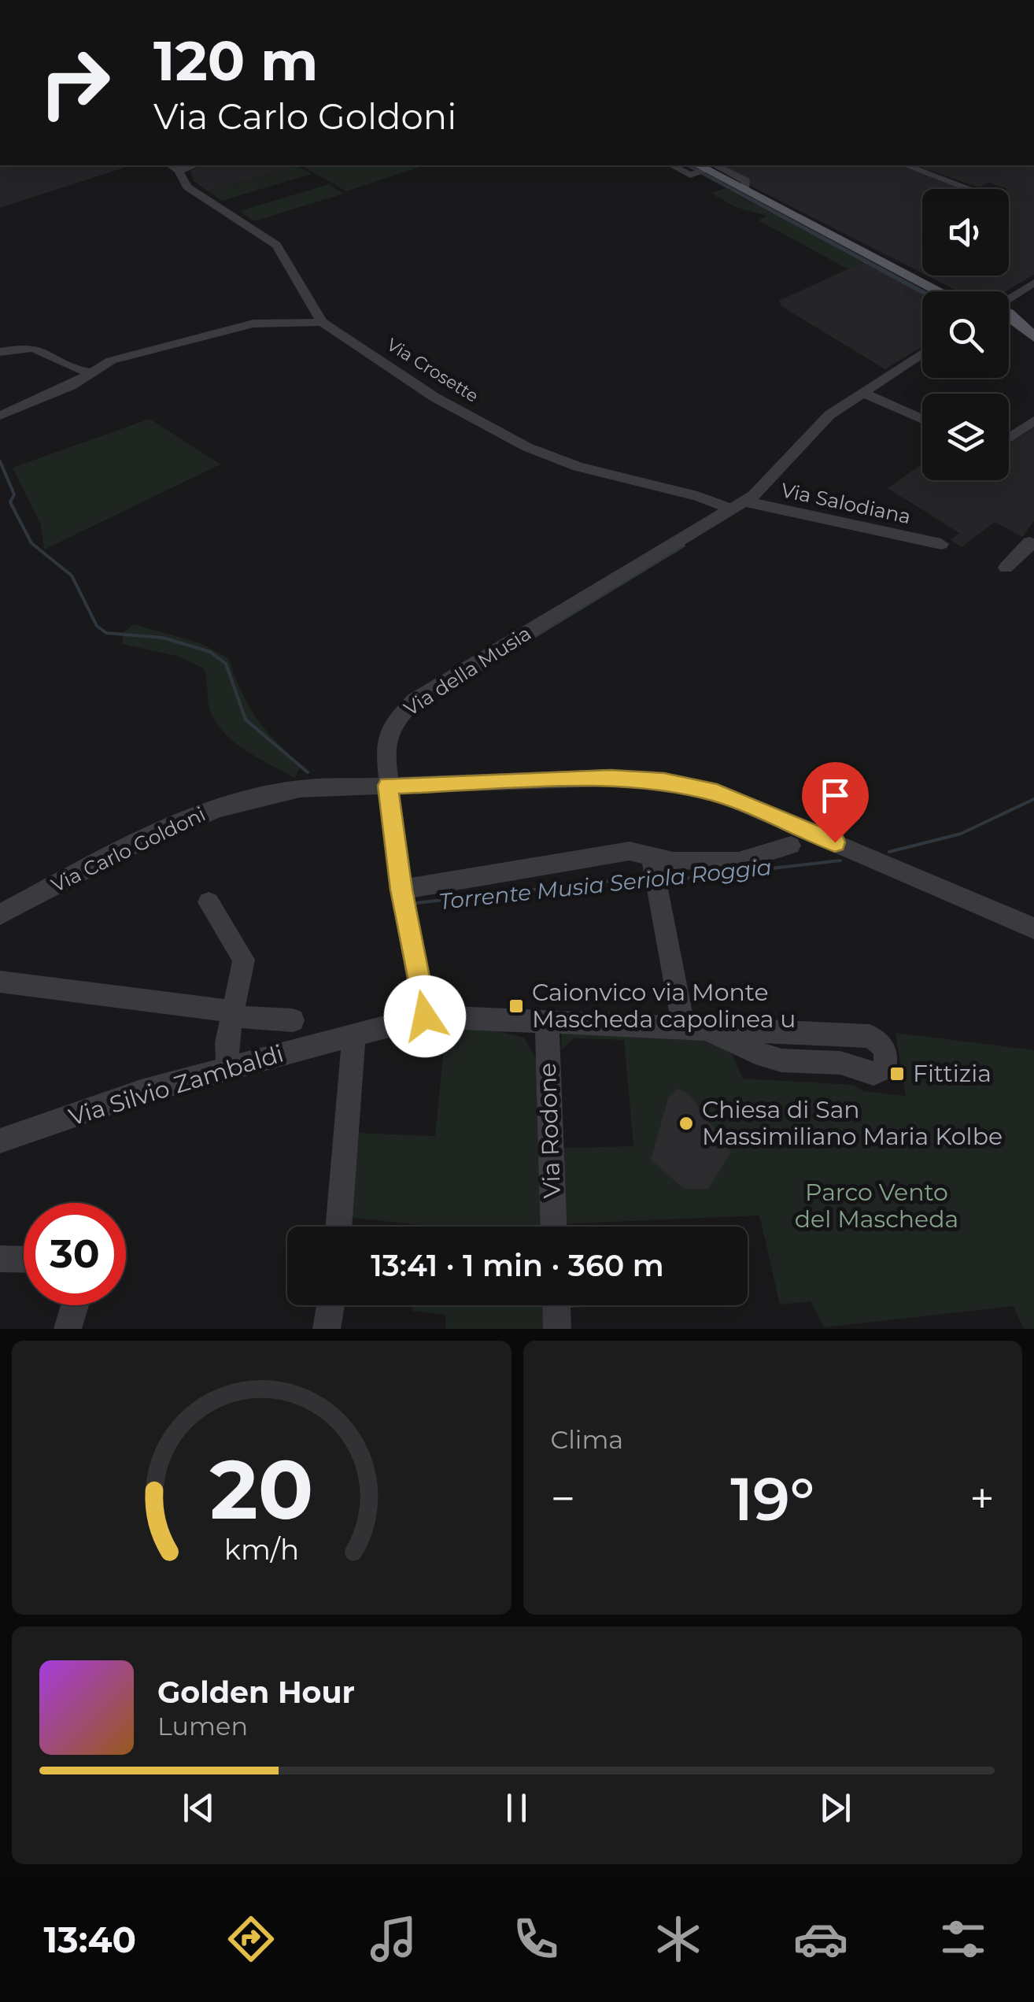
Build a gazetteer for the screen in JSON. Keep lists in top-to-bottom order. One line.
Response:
{"streets":{"street":["Via Crosette","Via Salodiana","Via della Musia","Via Carlo Goldoni","Via Silvio Zambaldi","Via Rodone"]},"crossings":[["Via Crosette","Via Salodiana"],["Via Crosette","Via della Musia"],["Via Salodiana","Via della Musia"],["Via della Musia","Via Carlo Goldoni"]],"water":["Torrente Musia Seriola Roggia"],"parks":["Parco Vento del Mascheda"],"places":{"transit":["Caionvico via Monte Mascheda capolinea u","Fittizia"],"other":["Chiesa di San Massimiliano Maria Kolbe"]},"page":{"turn":["120 m","Via Carlo Goldoni"],"limit":"30","trip":"13:41 · 1 min · 360 m","tile":"Clima","heat":["−","19°","+"],"song":["Golden Hour","Lumen"],"tabs":"13:40","gauge":["20","km/h"]}}
